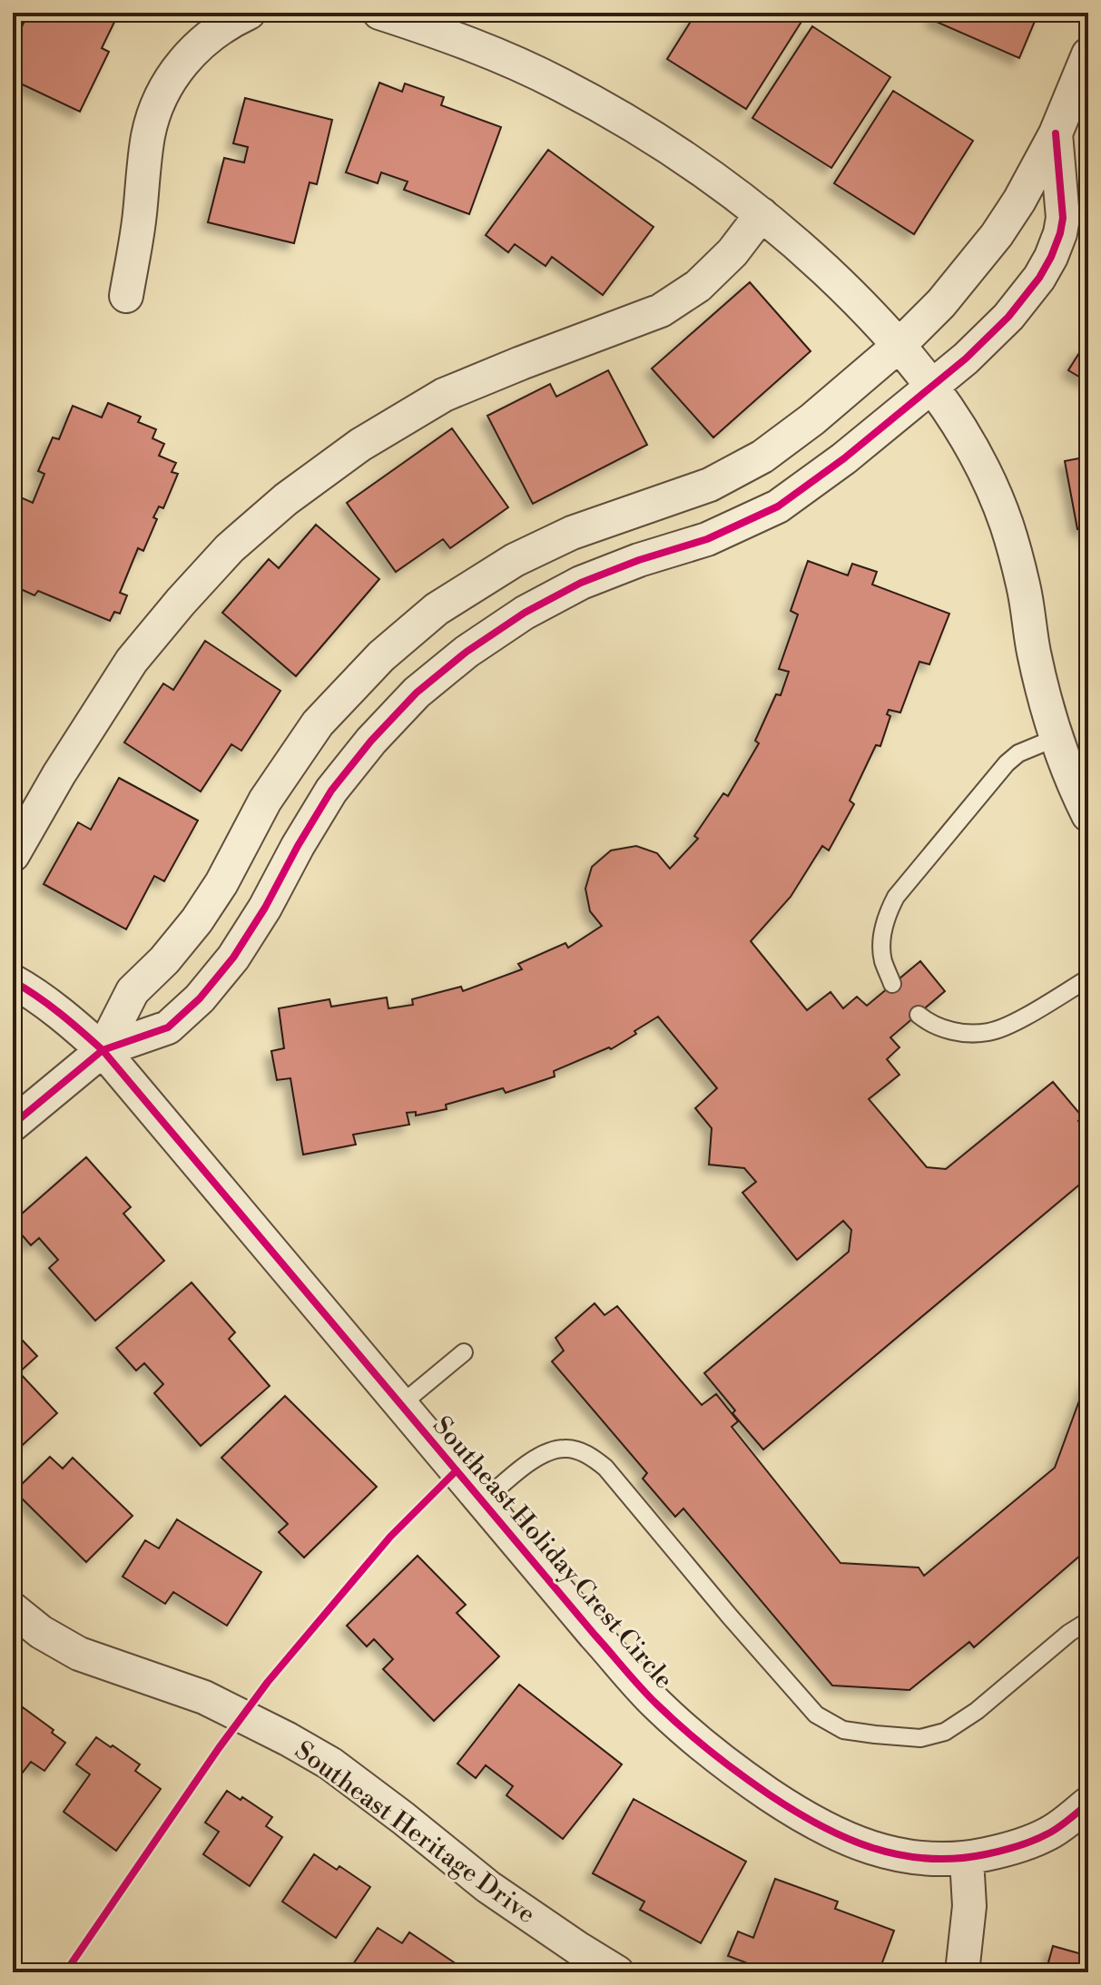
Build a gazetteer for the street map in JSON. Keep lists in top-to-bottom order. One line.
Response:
{"streets":{"street":["Southeast Holiday Crest Circle","Southeast Heritage Drive"]}}
